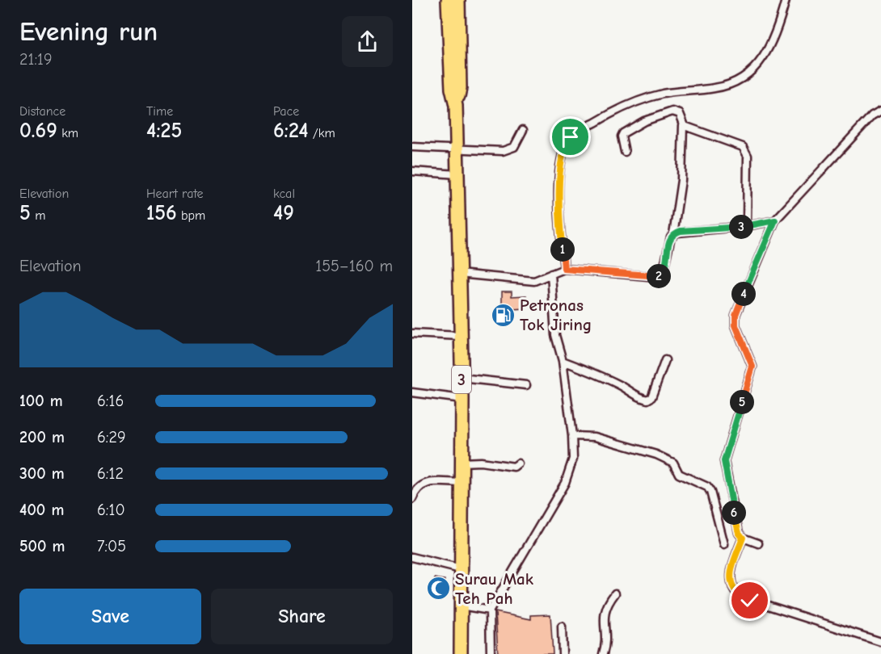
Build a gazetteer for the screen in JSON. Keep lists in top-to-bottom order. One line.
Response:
{"streets":{"highway":["3"]},"places":{"fuel station":["Petronas Tok Jiring"],"mosque":["Surau Mak Teh Pah"]},"page":{"heading":["Evening run","21:19"],"stats":[["Distance","0.69 km"],["Time","4:25"],["Pace","6:24 /km"],["Elevation","5 m"],["Heart rate","156 bpm"],["kcal","49"]],"pins":["3","1","2","4","5","6"],"chart":["Elevation","155–160 m"],"list":[{"name":"100 m","note":"6:16"},{"name":"200 m","note":"6:29"},{"name":"300 m","note":"6:12"},{"name":"400 m","note":"6:10"},{"name":"500 m","note":"7:05"}],"buttons":["Save","Share"]}}
